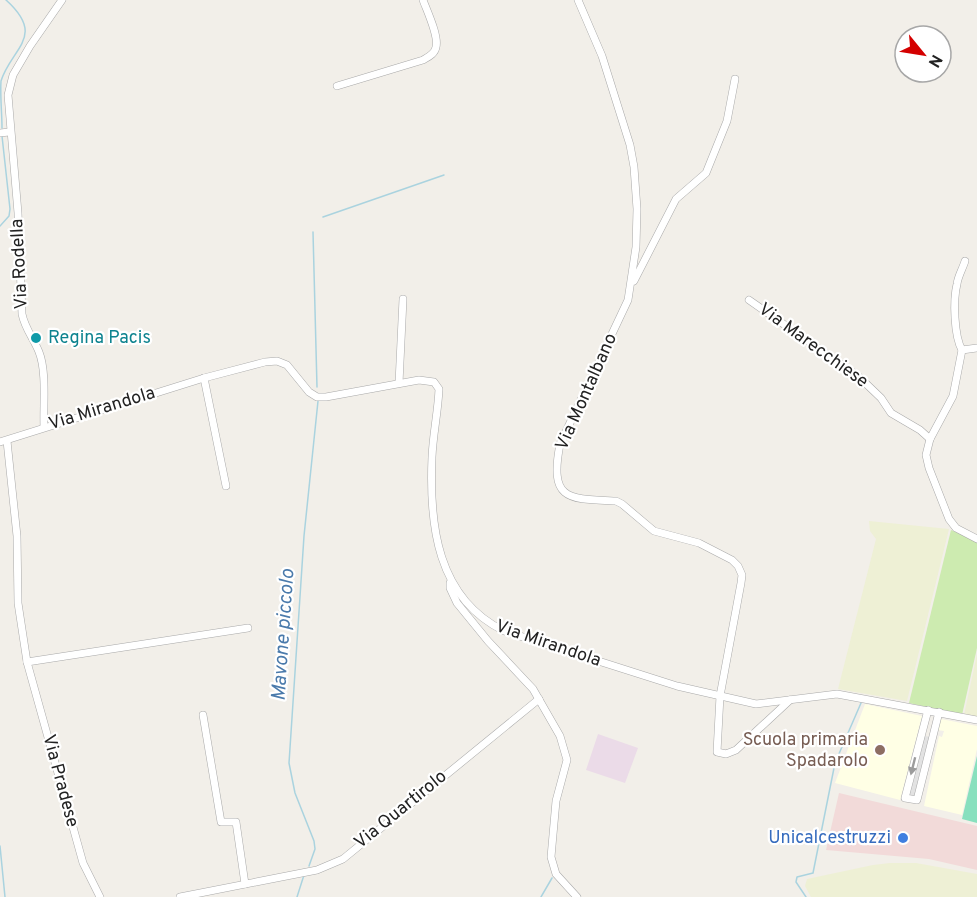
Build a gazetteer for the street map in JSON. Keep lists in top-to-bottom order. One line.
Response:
{"streets":{"street":["Via Rodella","Via Marecchiese","Via Montalbano","Via Mirandola","Via Pradese","Via Quartirolo"]},"crossings":[["Via Rodella","Via Mirandola"],["Via Montalbano","Via Mirandola"],["Via Mirandola","Via Pradese"]],"water":["Mavone piccolo"],"places":["Regina Pacis","Scuola primaria Spadarolo","Unicalcestruzzi"],"north":"bottom right"}
